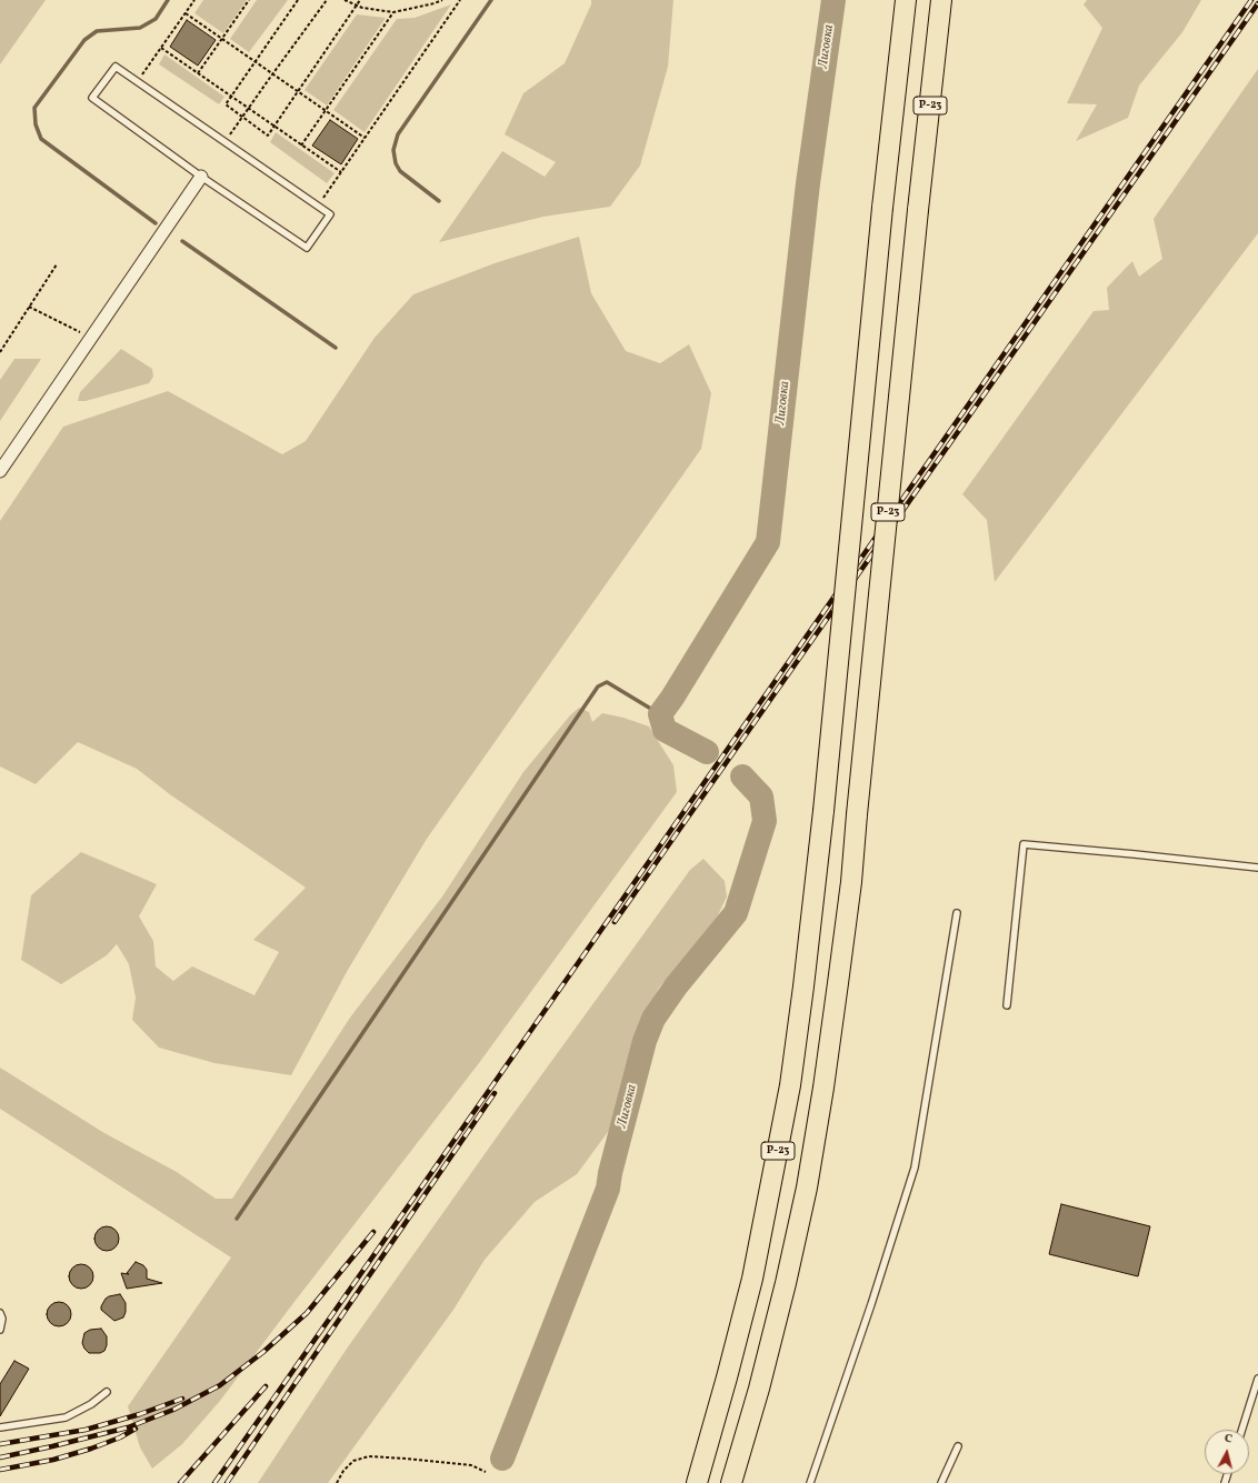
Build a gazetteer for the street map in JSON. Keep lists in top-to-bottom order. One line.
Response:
{"streets":{"highway":["Р-23"]},"water":["Лиговка"],"north":"top"}
